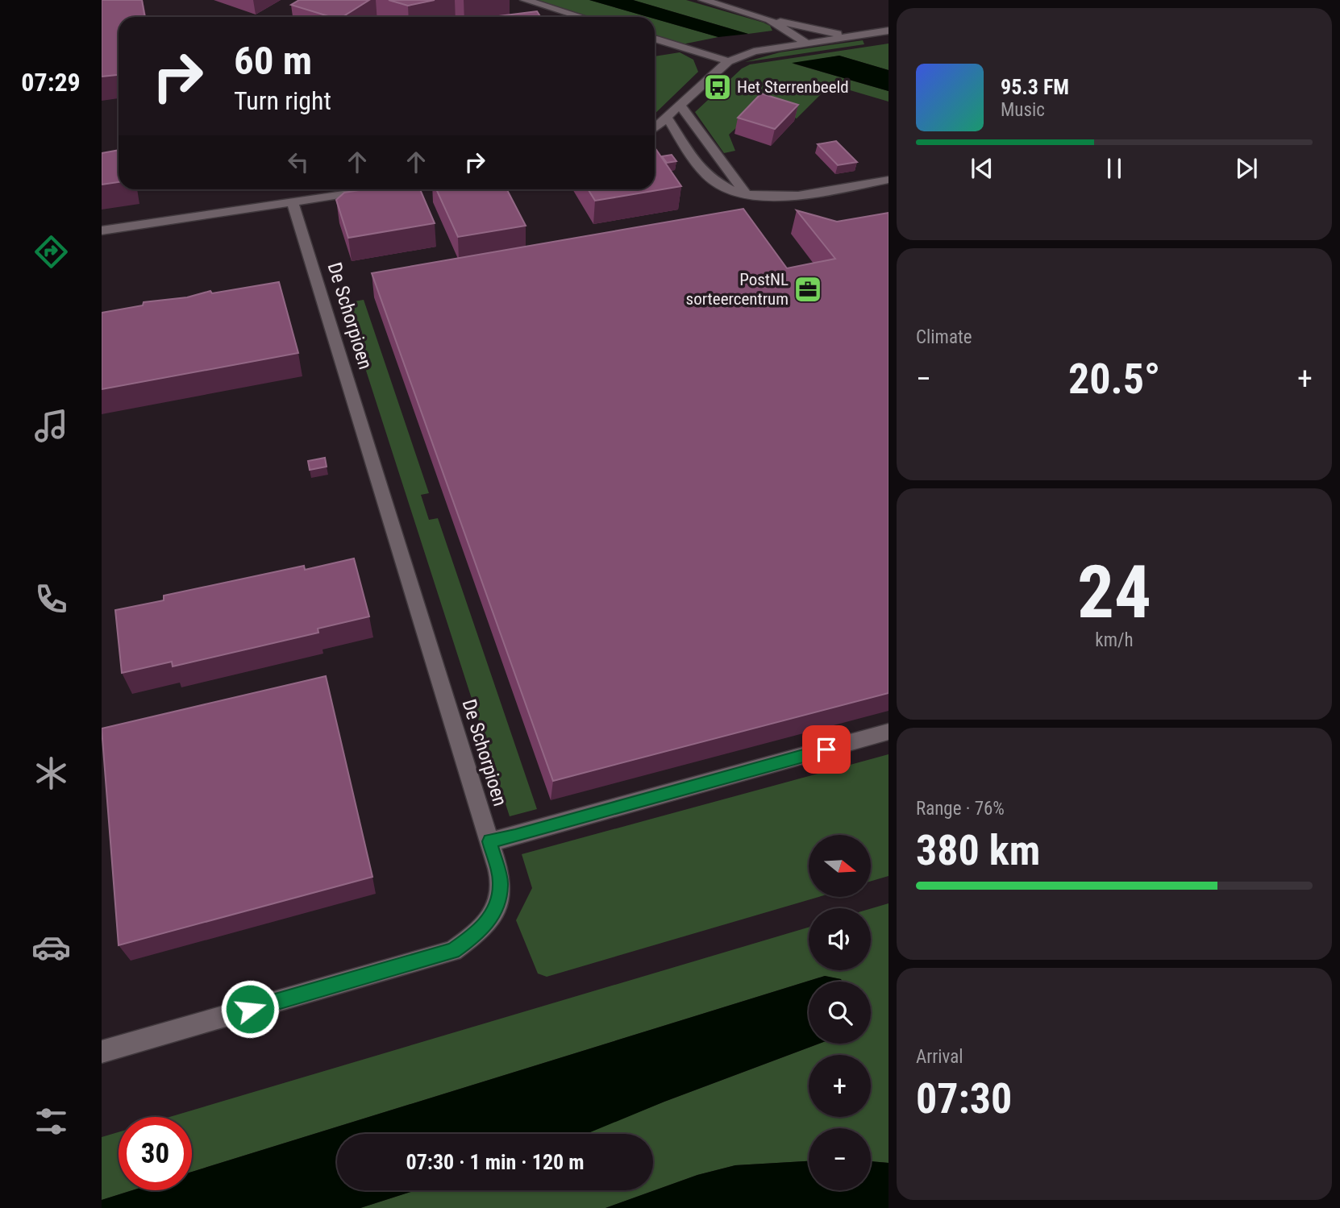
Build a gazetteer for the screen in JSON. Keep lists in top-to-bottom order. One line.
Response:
{"streets":{"street":["De Schorpioen"]},"places":{"bus stop":["Het Sterrenbeeld"],"office":["PostNL sorteercentrum"]},"north":"right","page":{"tabs":"07:29","turn":["60 m","Turn right"],"song":["95.3 FM","Music"],"tile":["Climate",["24","km/h"],["Range · 76%","380 km"],["Arrival","07:30"]],"heat":["−","20.5°","+"],"map_buttons":["+","−"],"limit":"30","trip":"07:30 · 1 min · 120 m"}}
